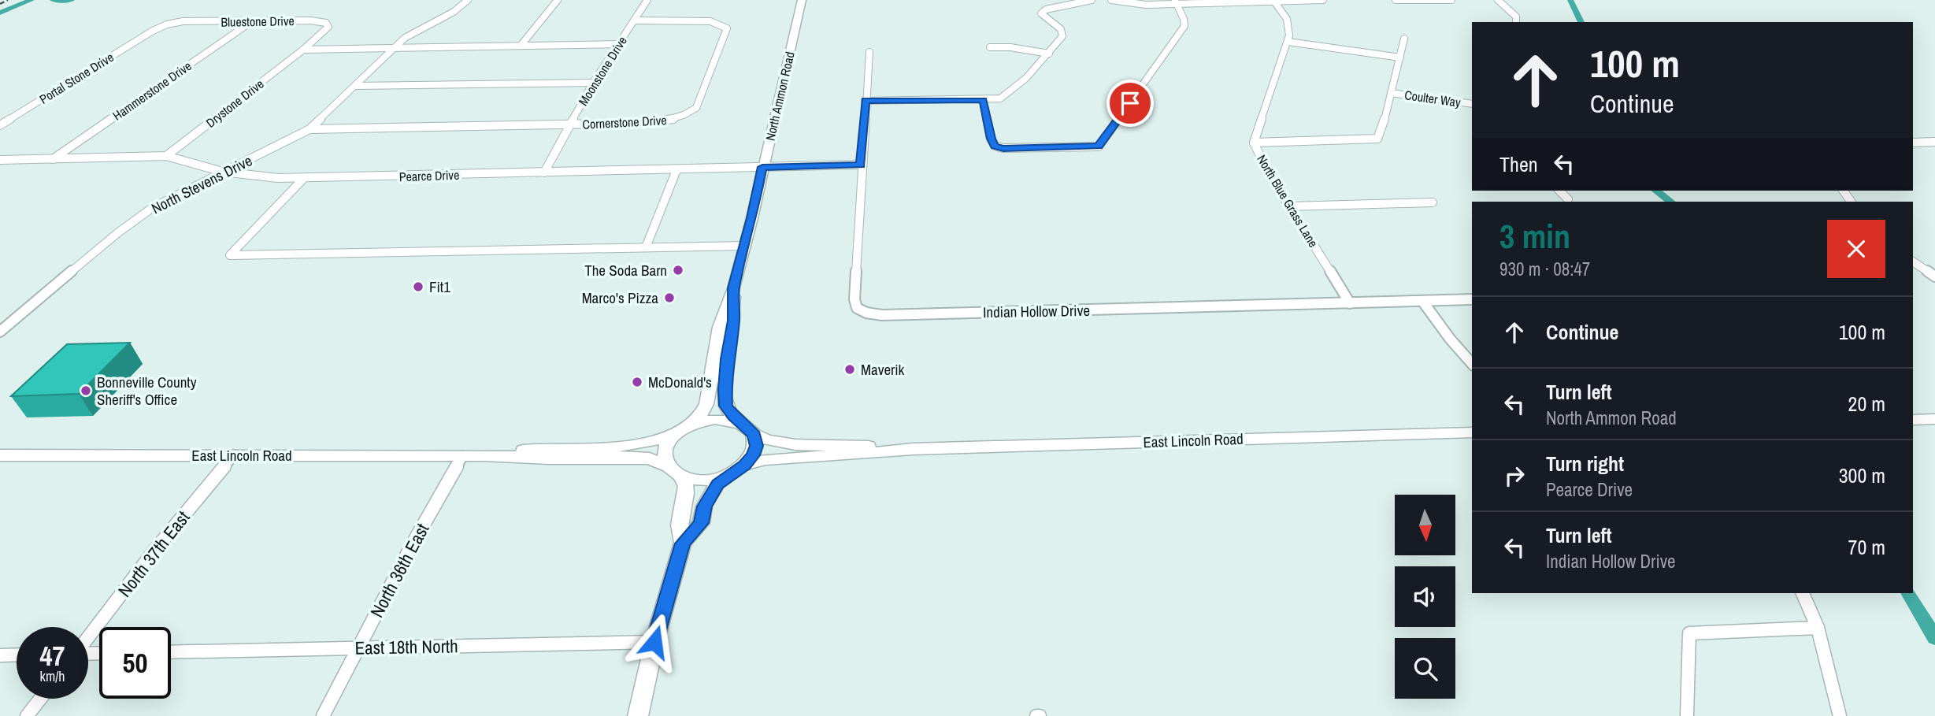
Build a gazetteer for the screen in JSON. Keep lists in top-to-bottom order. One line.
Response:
{"streets":{"main road":["North Ammon Road","East Lincoln Road"],"street":["Bluestone Drive","Moonstone Drive","Portal Stone Drive","Hammerstone Drive","Coulter Way","Drystone Drive","Cornerstone Drive","Pearce Drive","North Stevens Drive","North Blue Grass Lane","Indian Hollow Drive","North 37th East","North 36th East","East 18th North"]},"crossings":[["Bluestone Drive","Portal Stone Drive"],["Bluestone Drive","Hammerstone Drive"],["Bluestone Drive","Drystone Drive"],["Moonstone Drive","Cornerstone Drive"],["Moonstone Drive","Pearce Drive"],["Hammerstone Drive","Pearce Drive"],["North Ammon Road","Pearce Drive"],["North Ammon Road","East Lincoln Road"],["Drystone Drive","Pearce Drive"],["Pearce Drive","North Stevens Drive"],["Pearce Drive","Indian Hollow Drive"],["North Blue Grass Lane","Indian Hollow Drive"],["East Lincoln Road","North 37th East"],["East Lincoln Road","North 36th East"],["North 36th East","East 18th North"]],"places":["The Soda Barn","Fit1","Marco's Pizza","Maverik","McDonald's","Bonneville County Sheriff's Office"],"north":"bottom","page":{"turn":["100 m","Continue"],"then":"Then","heading":["3 min","930 m · 08:47"],"list":[{"name":"Continue","value":"100 m"},{"name":"Turn left","note":"North Ammon Road","value":"20 m"},{"name":"Turn right","note":"Pearce Drive","value":"300 m"},{"name":"Turn left","note":"Indian Hollow Drive","value":"70 m"}],"speed":"47 km/h","limit":"50"}}
